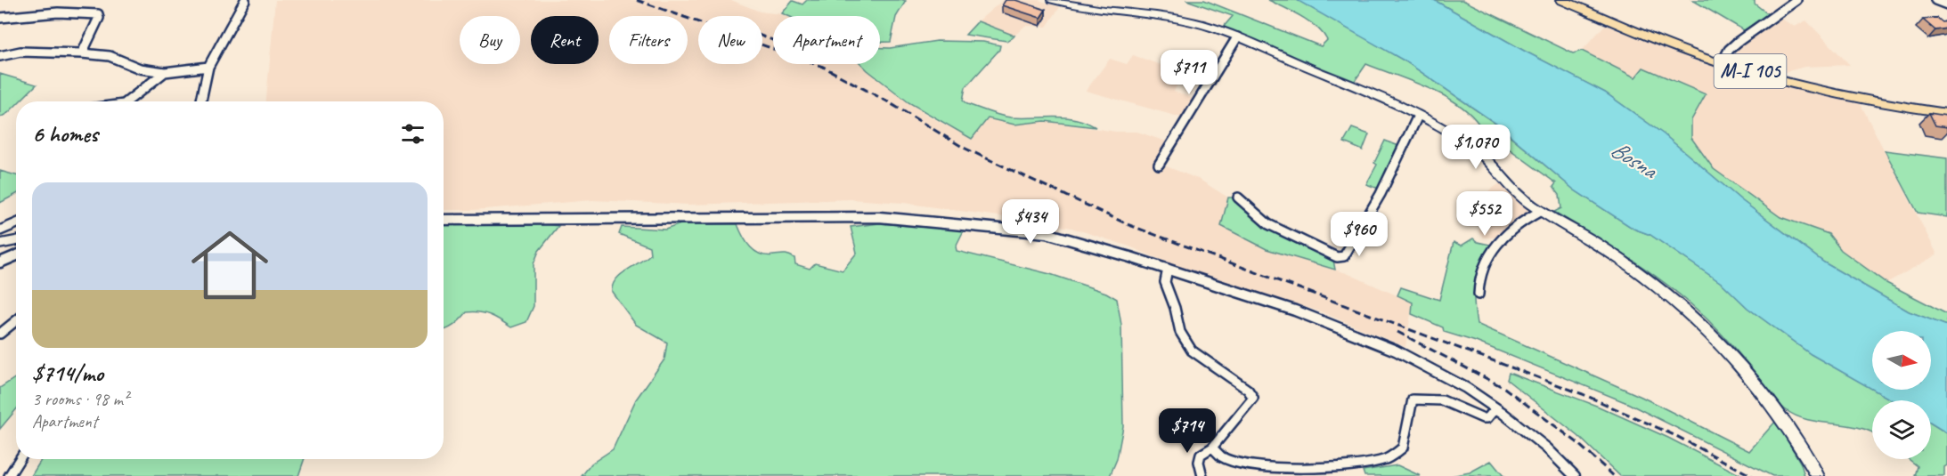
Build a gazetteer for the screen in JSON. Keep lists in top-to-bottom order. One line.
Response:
{"streets":{"main road":["M-I 105"]},"water":["Bosna"],"north":"right","page":{"chip":["Buy","Rent","Filters","New","Apartment"],"price":["$711","$1,070","$552","$434","$960","$714"],"heading":"6 homes","list":[{"name":"$714/mo","note":"3 rooms · 98 m² · Apartment"}]}}
